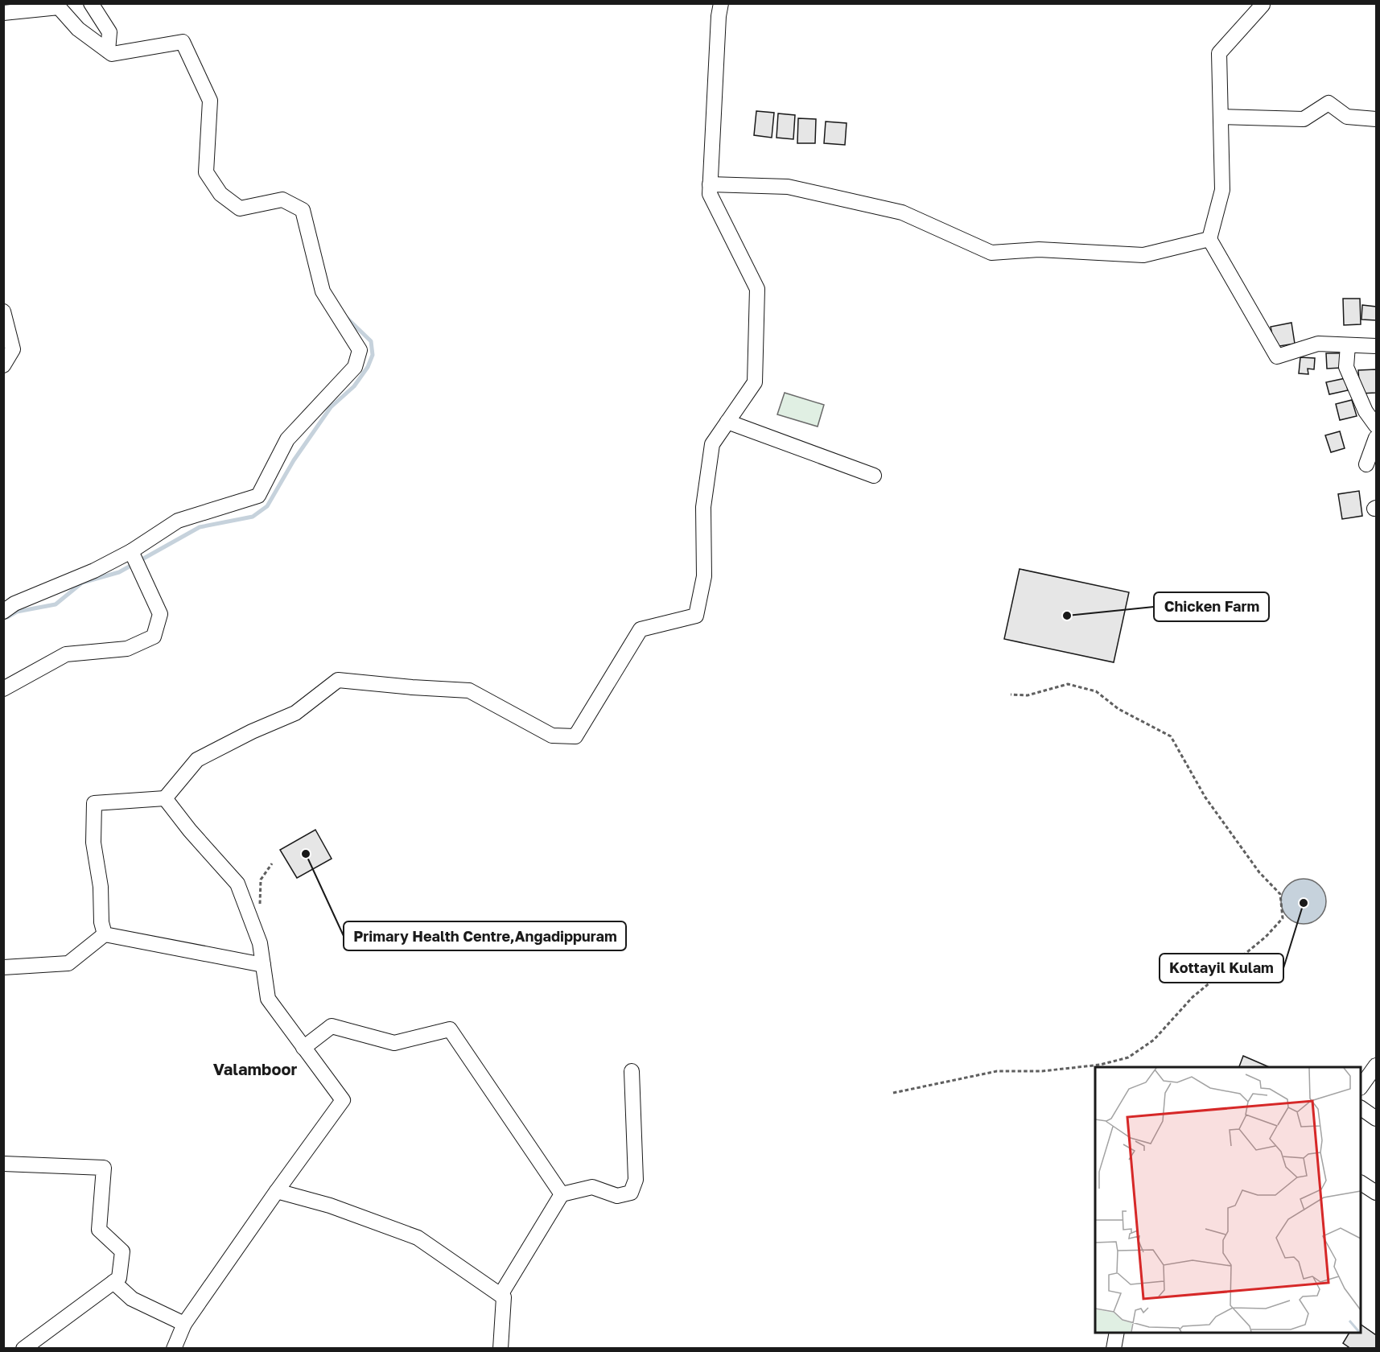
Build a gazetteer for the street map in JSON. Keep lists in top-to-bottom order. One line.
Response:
{"districts":["Valamboor"],"places":["Chicken Farm","Primary Health Centre,Angadippuram","Kottayil Kulam"]}
